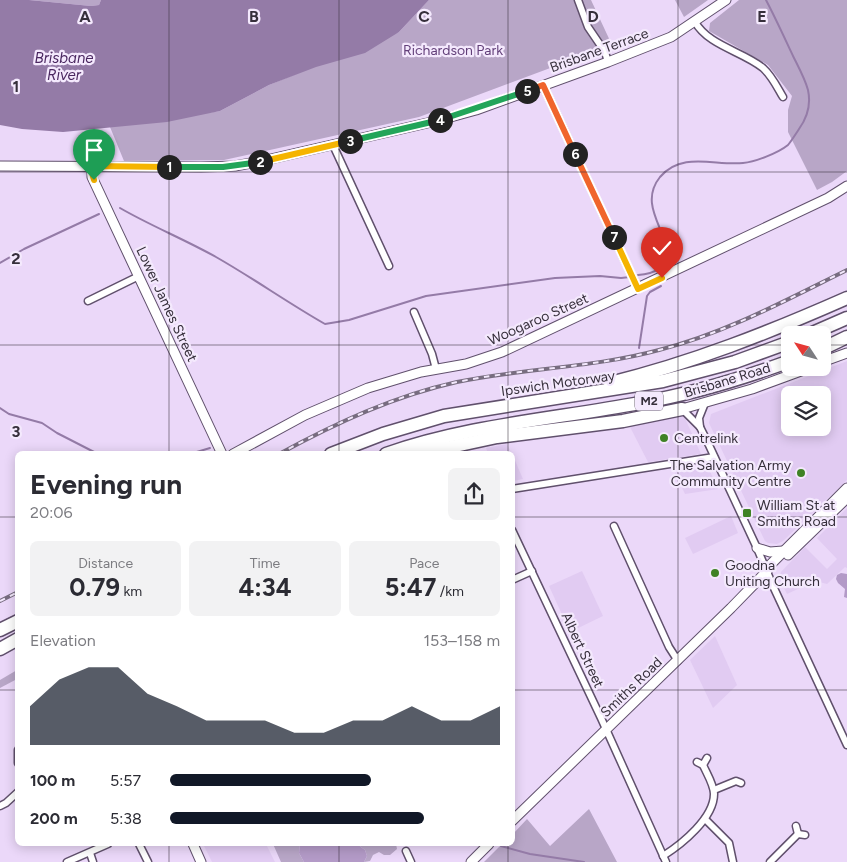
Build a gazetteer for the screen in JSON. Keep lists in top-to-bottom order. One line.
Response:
{"streets":{"highway":["Ipswich Motorway","M2"],"street":["Brisbane Terrace","Lower James Street","Woogaroo Street","Brisbane Road","Albert Street","Smiths Road"]},"crossings":[["Brisbane Terrace","Lower James Street"],["Albert Street","Smiths Road"]],"water":["Brisbane River"],"parks":["Richardson Park"],"places":{"other":["Centrelink","The Salvation Army Community Centre","Goodna Uniting Church"],"transit":["William St at Smiths Road"]},"north":"top left","page":{"pins":["5","4","3","6","2","1","7"],"heading":["Evening run","20:06"],"stats":[["Distance","0.79 km"],["Time","4:34"],["Pace","5:47 /km"]],"chart":["Elevation","153–158 m"],"list":[{"name":"100 m","note":"5:57"},{"name":"200 m","note":"5:38"}]},"grid":{"columns":["A","B","C","D","E"],"rows":["1","2","3"]}}
